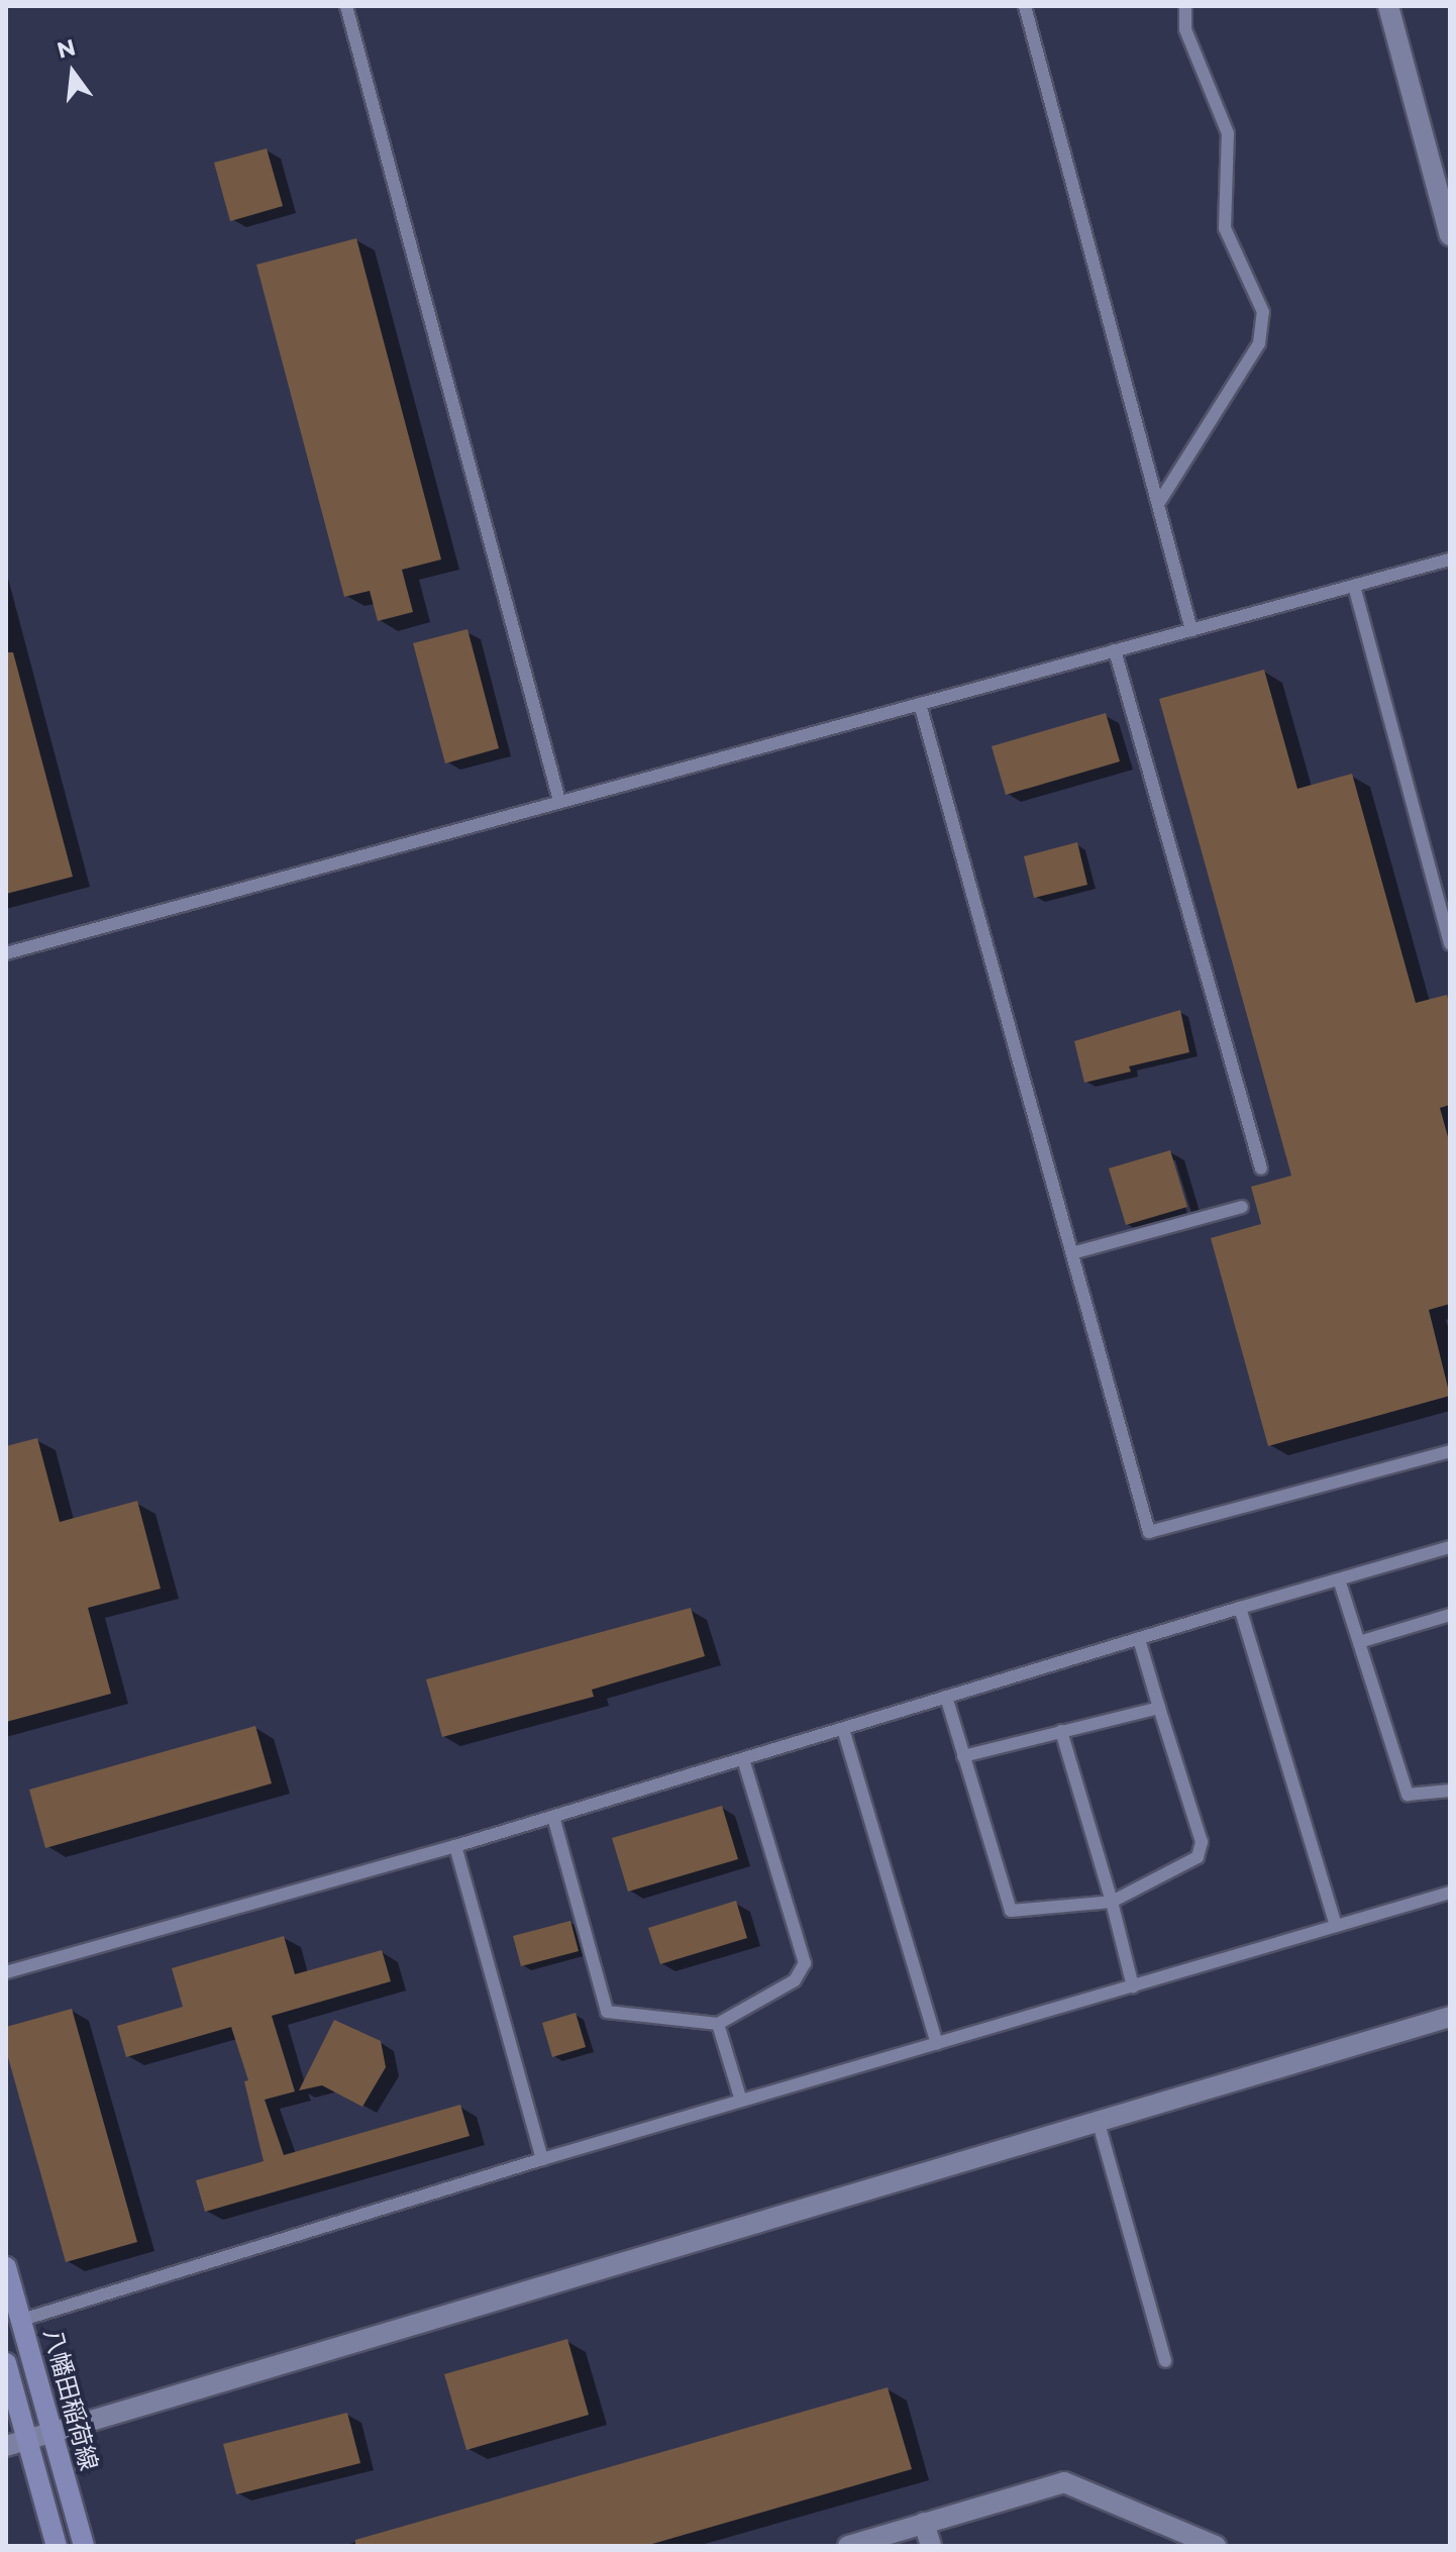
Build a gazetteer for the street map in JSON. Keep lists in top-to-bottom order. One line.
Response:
{"streets":{"main road":["八幡田稲荷線"]},"north":"top"}
